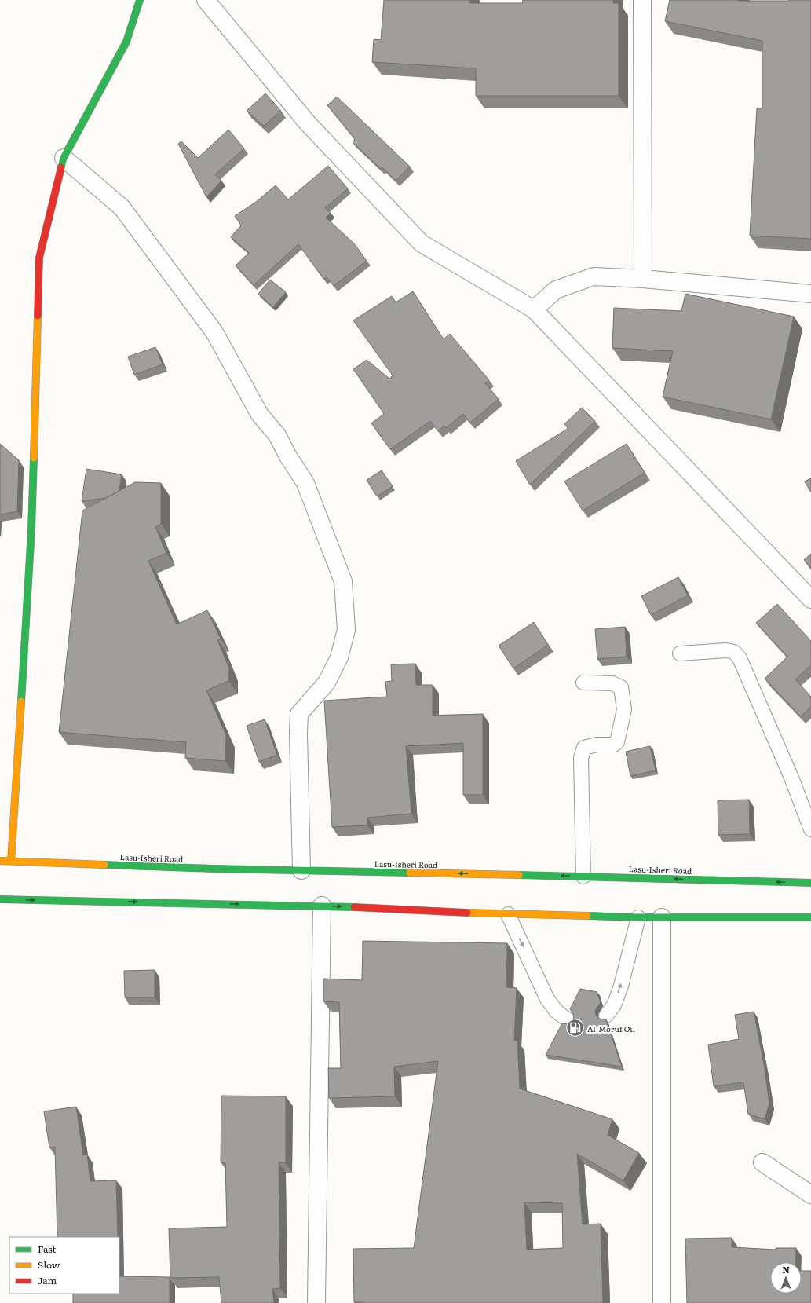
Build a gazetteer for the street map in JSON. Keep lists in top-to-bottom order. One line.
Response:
{"streets":{"main road":["Lasu-Isheri Road"]},"places":{"fuel station":["Al-Moruf Oil"]},"legend":["Fast","Slow","Jam"],"north":"top"}
